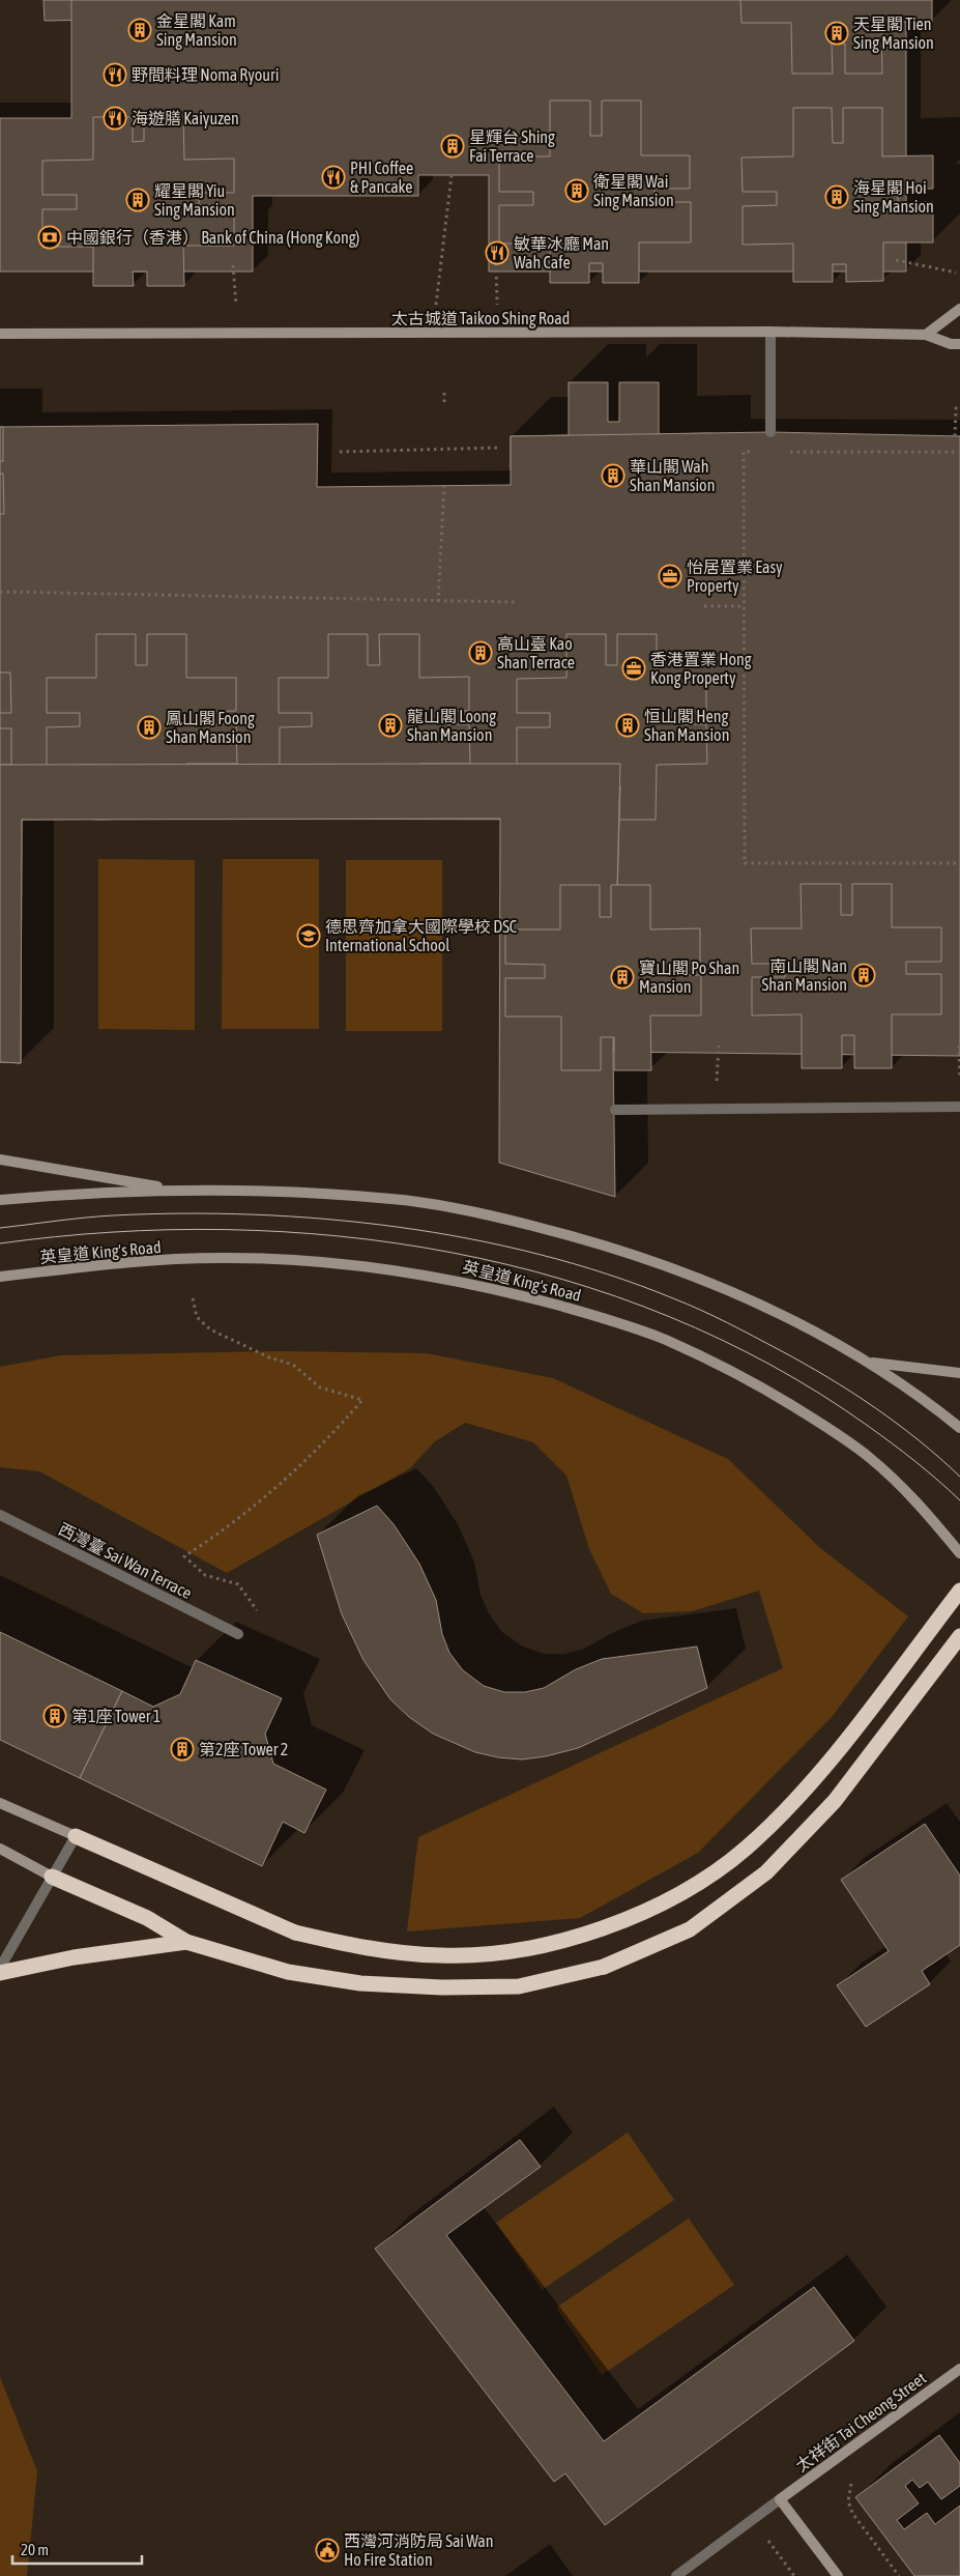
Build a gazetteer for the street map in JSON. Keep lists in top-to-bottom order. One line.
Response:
{"streets":{"main road":["太古城道 Taikoo Shing Road","英皇道 King's Road","太祥街 Tai Cheong Street"],"street":["西灣臺 Sai Wan Terrace"]},"places":{"building":["金星閣 Kam Sing Mansion","天星閣 Tien Sing Mansion","星輝台 Shing Fai Terrace","衛星閣 Wai Sing Mansion","海星閣 Hoi Sing Mansion","耀星閣 Yiu Sing Mansion","華山閣 Wah Shan Mansion","高山臺 Kao Shan Terrace","龍山閣 Loong Shan Mansion","恒山閣 Heng Shan Mansion","鳳山閣 Foong Shan Mansion","南山閣 Nan Shan Mansion","寶山閣 Po Shan Mansion","第1座 Tower 1","第2座 Tower 2"],"restaurant":["野間料理 Noma Ryouri","海遊膳 Kaiyuzen","PHI Coffee & Pancake","敏華冰廳 Man Wah Cafe"],"bank":["中國銀行（香港） Bank of China (Hong Kong)"],"office":["怡居置業 Easy Property","香港置業 Hong Kong Property"],"school or university":["德思齊加拿大國際學校 DSC International School"],"public building":["西灣河消防局 Sai Wan Ho Fire Station"]},"scale_bar":"20 m"}
